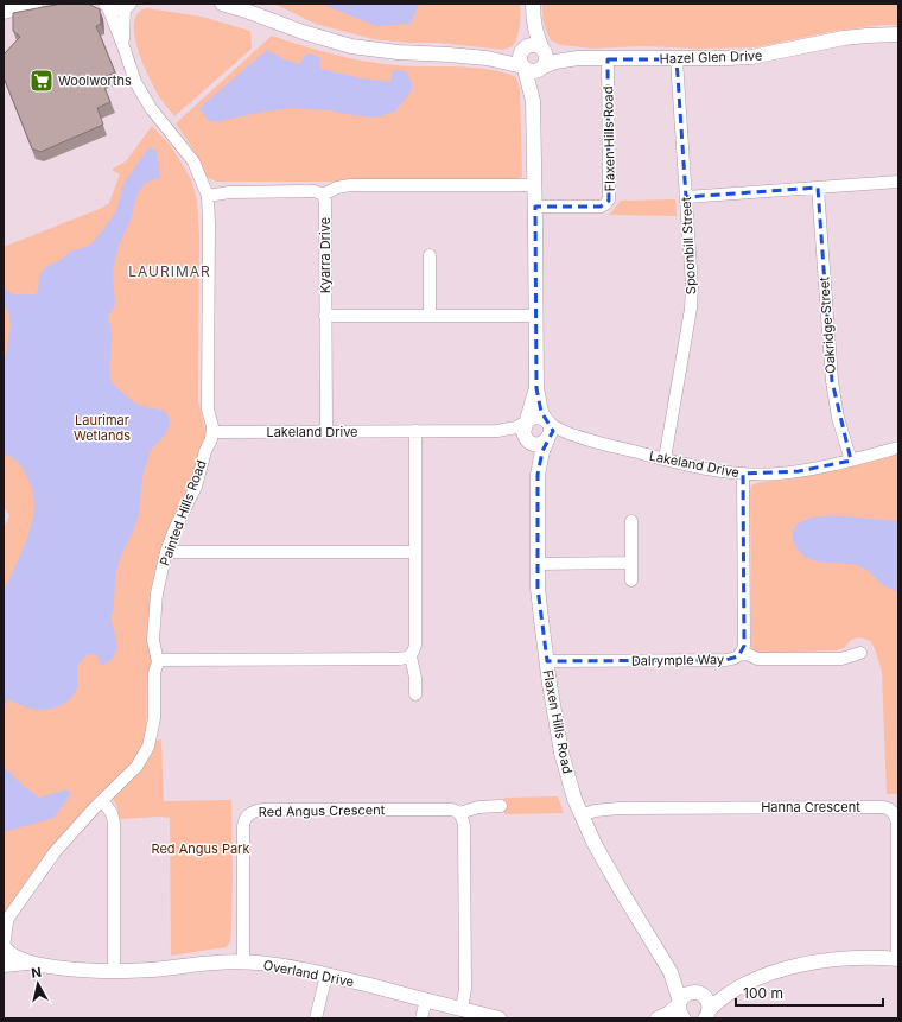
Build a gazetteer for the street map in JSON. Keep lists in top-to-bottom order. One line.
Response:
{"streets":{"street":["Hazel Glen Drive","Flaxen Hills Road","Spoonbill Street","Kyarra Drive","Oakridge Street","Lakeland Drive","Painted Hills Road","Dalrymple Way","Hanna Crescent","Red Angus Crescent","Overland Drive"]},"crossings":[["Hazel Glen Drive","Flaxen Hills Road"],["Hazel Glen Drive","Spoonbill Street"],["Flaxen Hills Road","Lakeland Drive"],["Flaxen Hills Road","Dalrymple Way"],["Flaxen Hills Road","Hanna Crescent"],["Spoonbill Street","Lakeland Drive"],["Kyarra Drive","Lakeland Drive"],["Oakridge Street","Lakeland Drive"],["Lakeland Drive","Painted Hills Road"],["Lakeland Drive","Dalrymple Way"],["Painted Hills Road","Overland Drive"],["Red Angus Crescent","Overland Drive"]],"districts":["LAURIMAR"],"parks":["Laurimar Wetlands","Red Angus Park"],"places":{"supermarket":["Woolworths"]},"scale_bar":"100 m","north":"top"}
